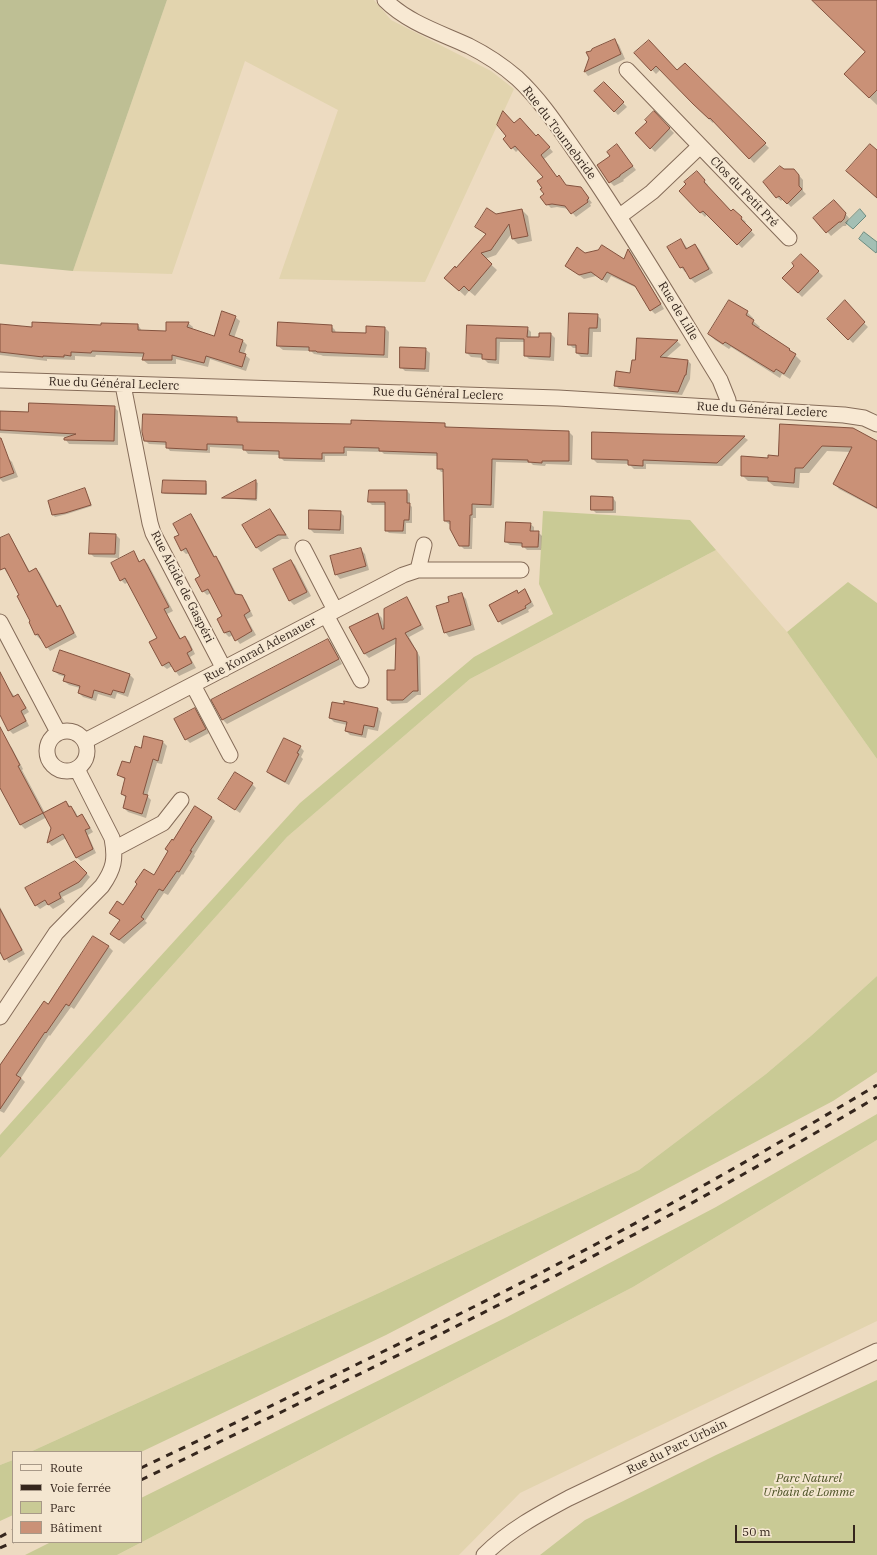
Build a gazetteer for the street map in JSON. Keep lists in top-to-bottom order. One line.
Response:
{"streets":{"street":["Rue du Tournebride","Clos du Petit Pré","Rue de Lille","Rue du Général Leclerc","Rue Alcide de Gaspéri","Rue Konrad Adenauer","Rue du Parc Urbain"]},"crossings":[["Rue du Tournebride","Clos du Petit Pré"],["Rue du Tournebride","Rue de Lille"],["Clos du Petit Pré","Rue de Lille"],["Rue de Lille","Rue du Général Leclerc"],["Rue du Général Leclerc","Rue Alcide de Gaspéri"],["Rue Alcide de Gaspéri","Rue Konrad Adenauer"]],"parks":["Parc Naturel Urbain de Lomme"],"legend":["Route","Voie ferrée","Parc","Bâtiment"],"scale_bar":"50 m"}
